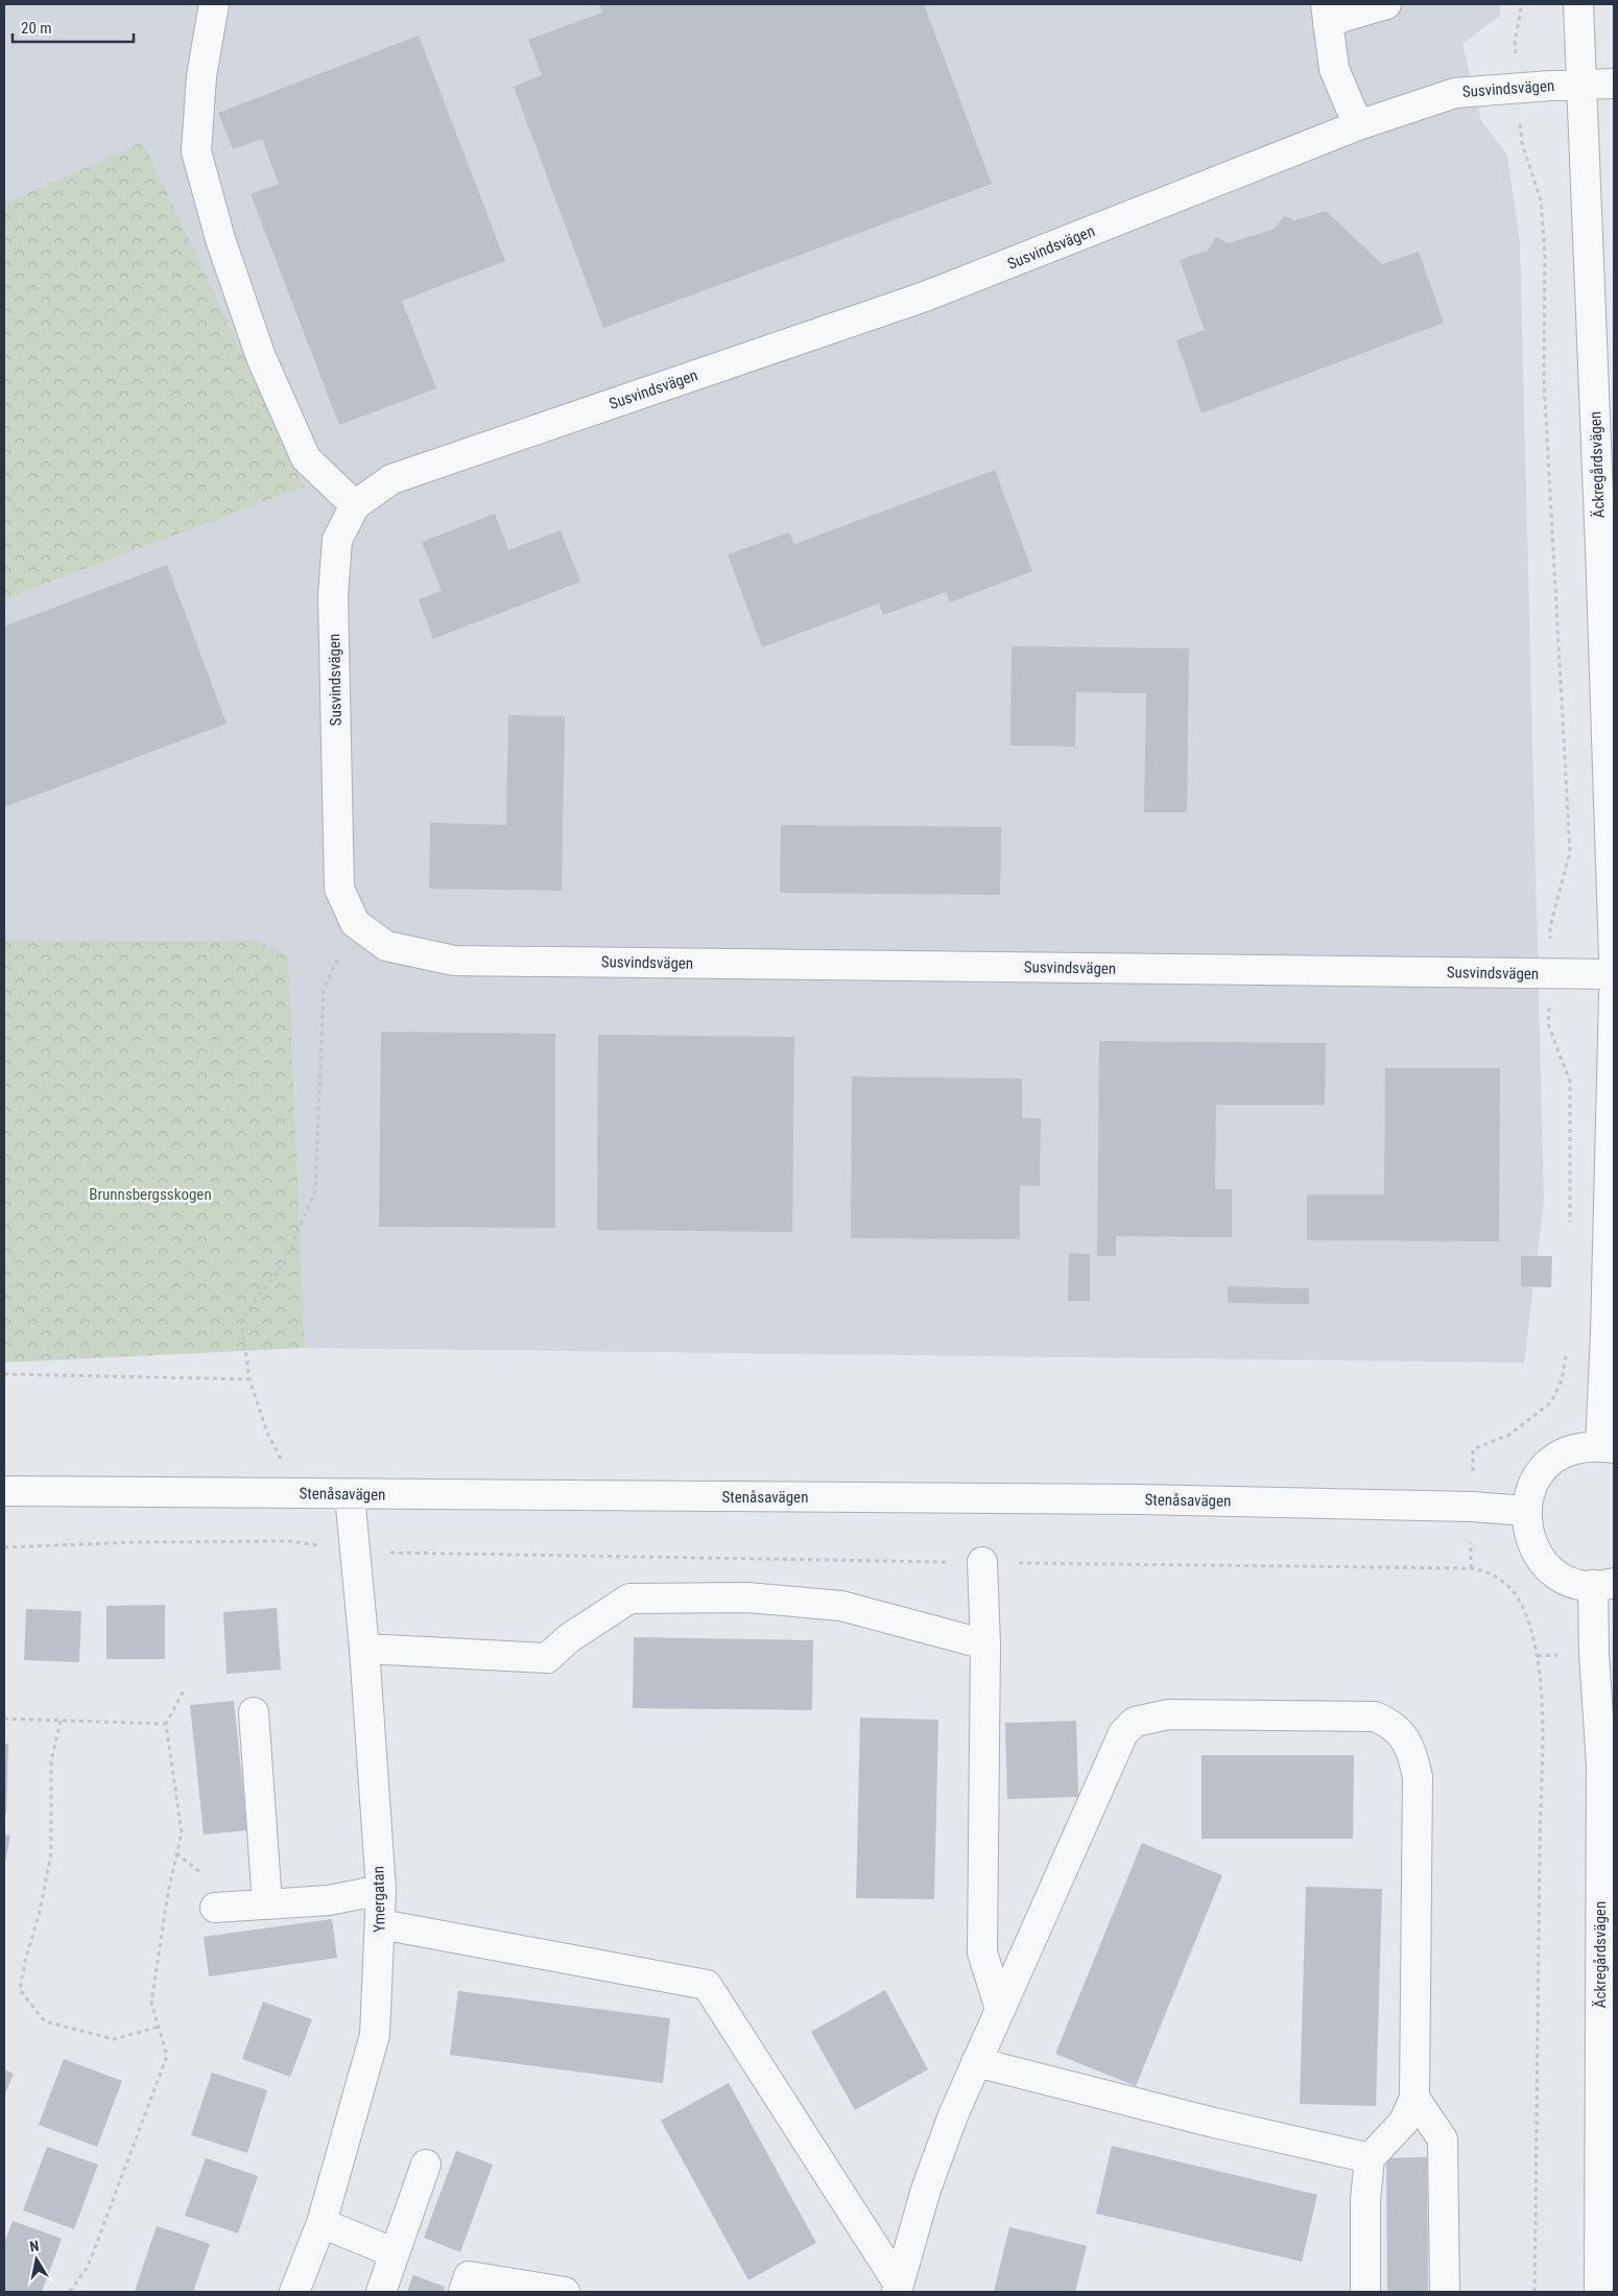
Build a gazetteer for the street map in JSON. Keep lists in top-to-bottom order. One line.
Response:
{"streets":{"street":["Susvindsvägen","Äckregårdsvägen","Stenåsavägen","Ymergatan"]},"crossings":[["Susvindsvägen","Äckregårdsvägen"],["Äckregårdsvägen","Stenåsavägen"],["Stenåsavägen","Ymergatan"]],"parks":["Brunnsbergsskogen"],"scale_bar":"20 m","north":"top"}
